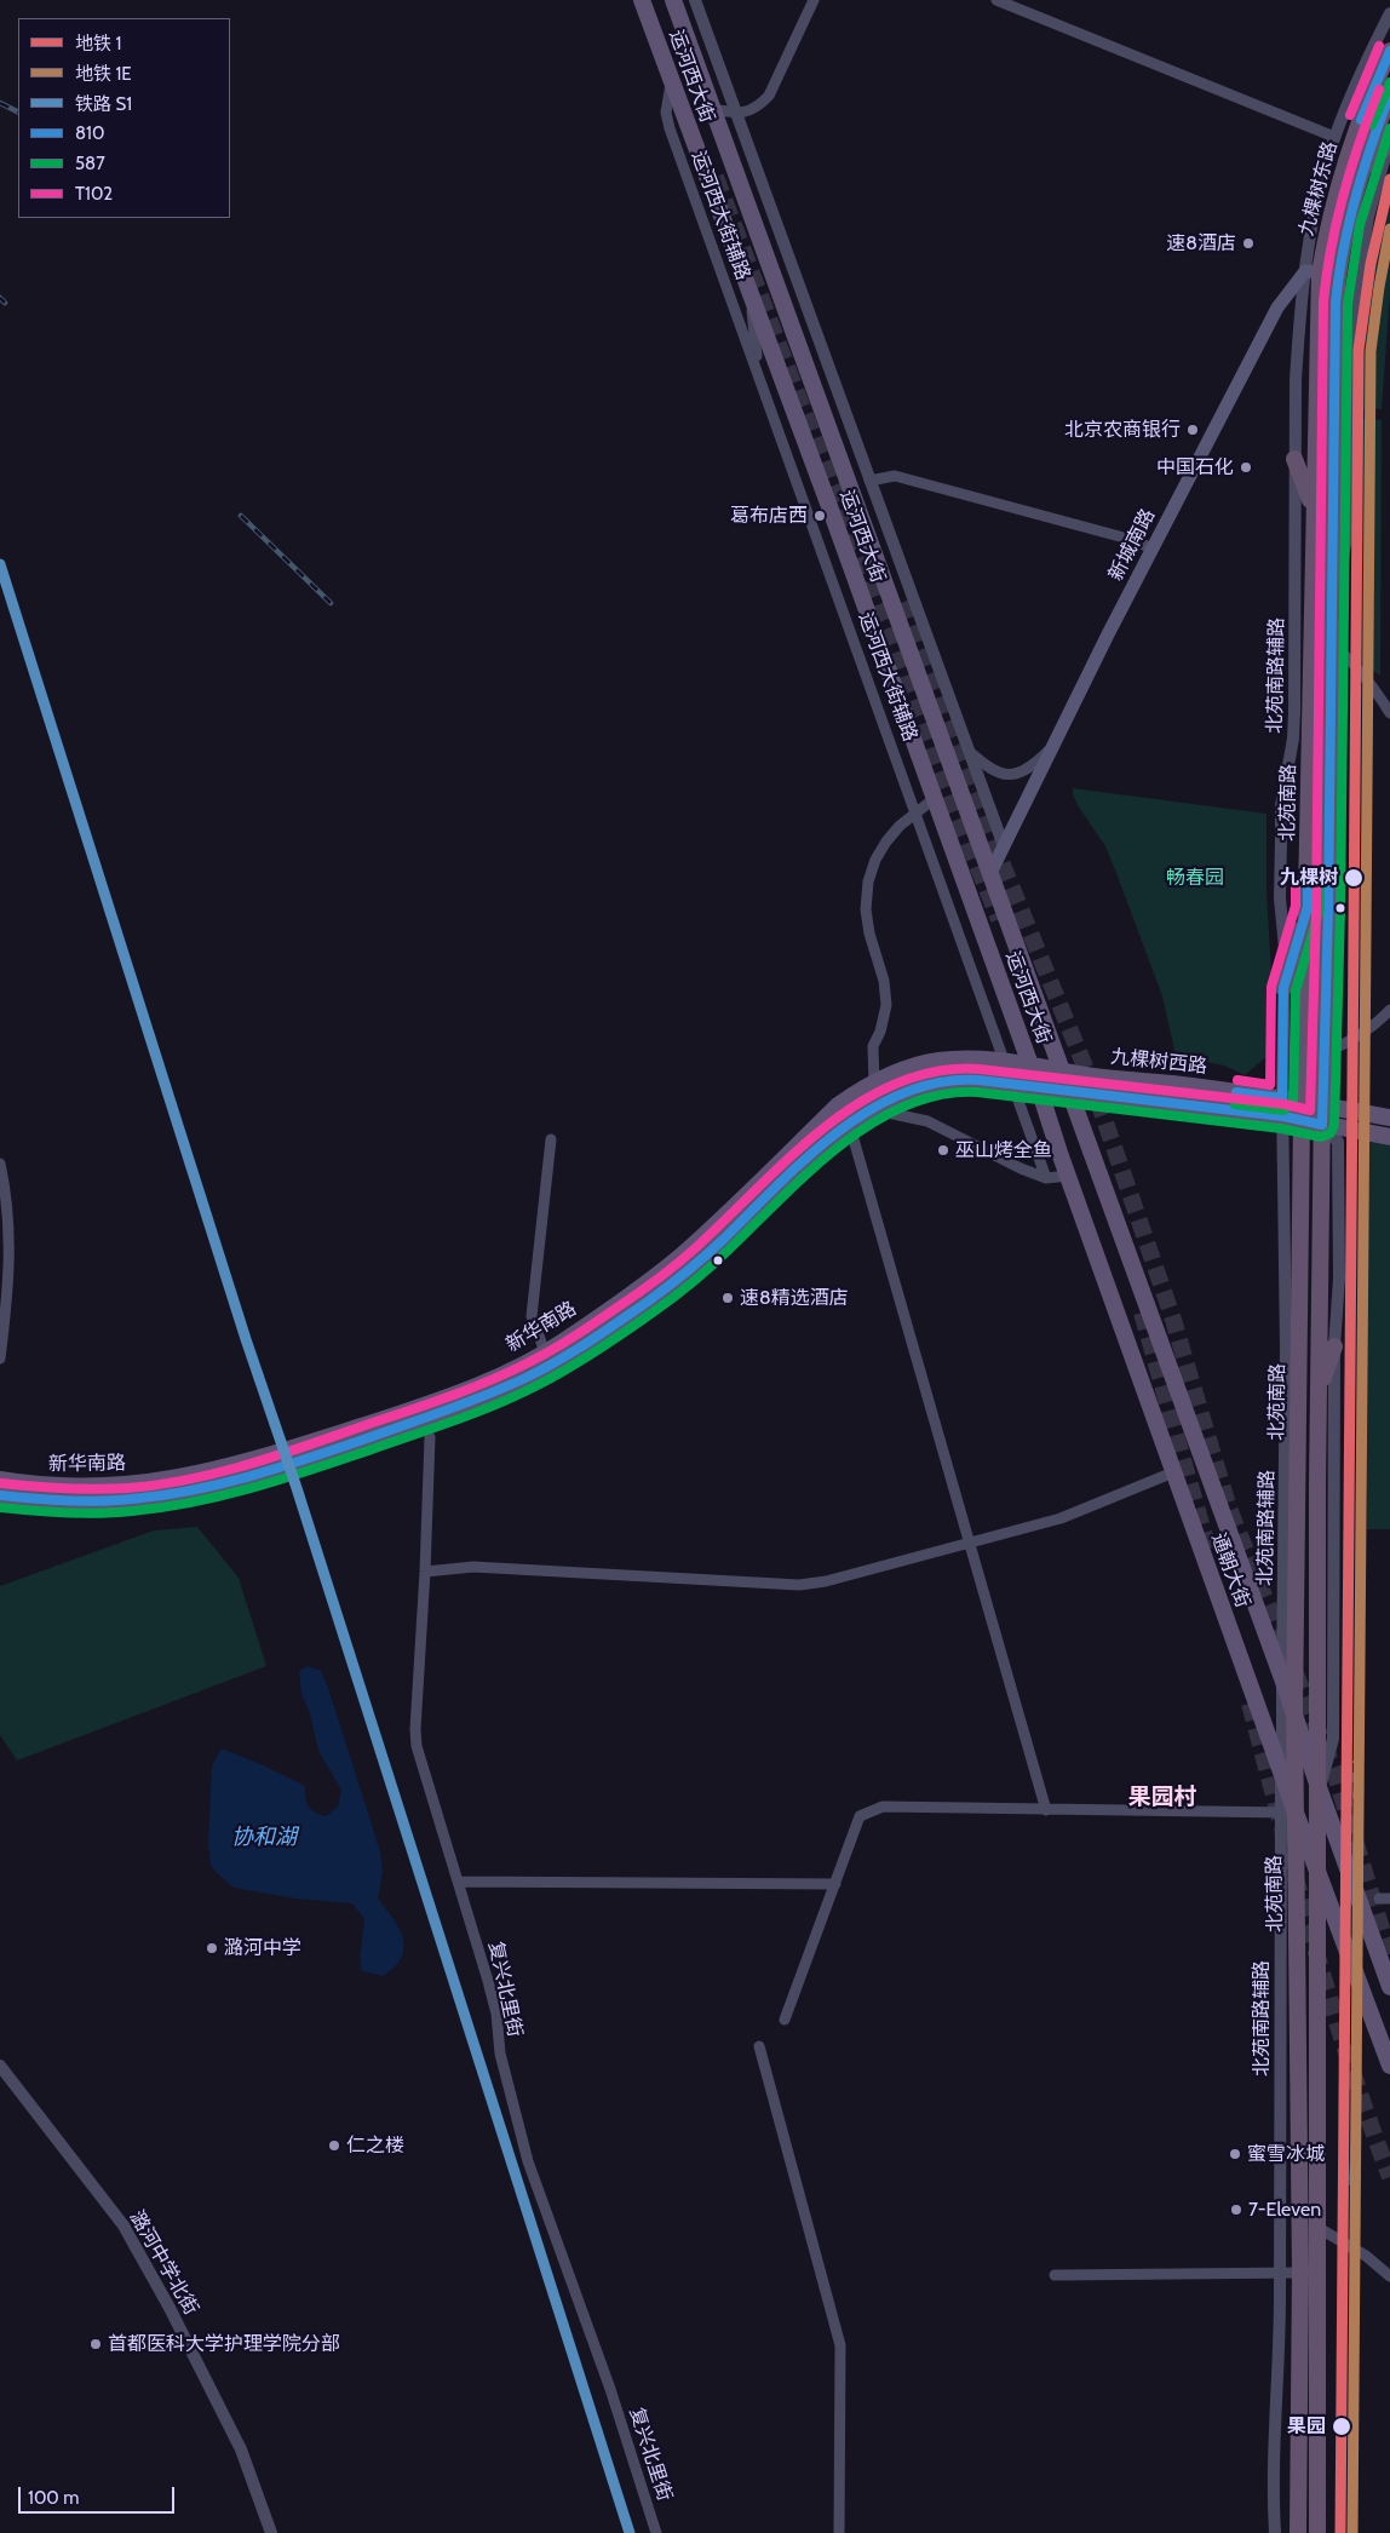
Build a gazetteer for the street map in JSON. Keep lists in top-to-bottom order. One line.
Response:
{"streets":{"highway":["九棵树东路","北苑南路"],"main road":["运河西大街","新城南路","九棵树西路","新华南路","通朝大街"],"street":["运河西大街辅路","北苑南路辅路","复兴北里街","潞河中学北街"]},"crossings":[["运河西大街","运河西大街辅路"],["运河西大街","新城南路"],["运河西大街","九棵树西路"],["运河西大街","新华南路"],["运河西大街","通朝大街"],["九棵树东路","新城南路"],["九棵树东路","北苑南路辅路"],["九棵树东路","北苑南路"],["运河西大街辅路","新华南路"],["新城南路","北苑南路辅路"],["新城南路","北苑南路"],["北苑南路辅路","北苑南路"],["北苑南路辅路","九棵树西路"],["北苑南路辅路","通朝大街"],["北苑南路","九棵树西路"],["北苑南路","通朝大街"],["九棵树西路","新华南路"],["九棵树西路","通朝大街"],["新华南路","通朝大街"]],"districts":["果园村"],"water":["协和湖"],"parks":["畅春园"],"places":["速8酒店","北京农商银行","中国石化","葛布店西","九棵树","巫山烤全鱼","速8精选酒店","潞河中学","仁之楼","蜜雪冰城","7-Eleven","首都医科大学护理学院分部","果园"],"lines":["transit line T102","transit line 810","transit line 587","metro line 1","metro line 1E","rail line S1"],"legend":["地铁 1","地铁 1E","铁路 S1","810","587","T102"],"scale_bar":"100 m"}
